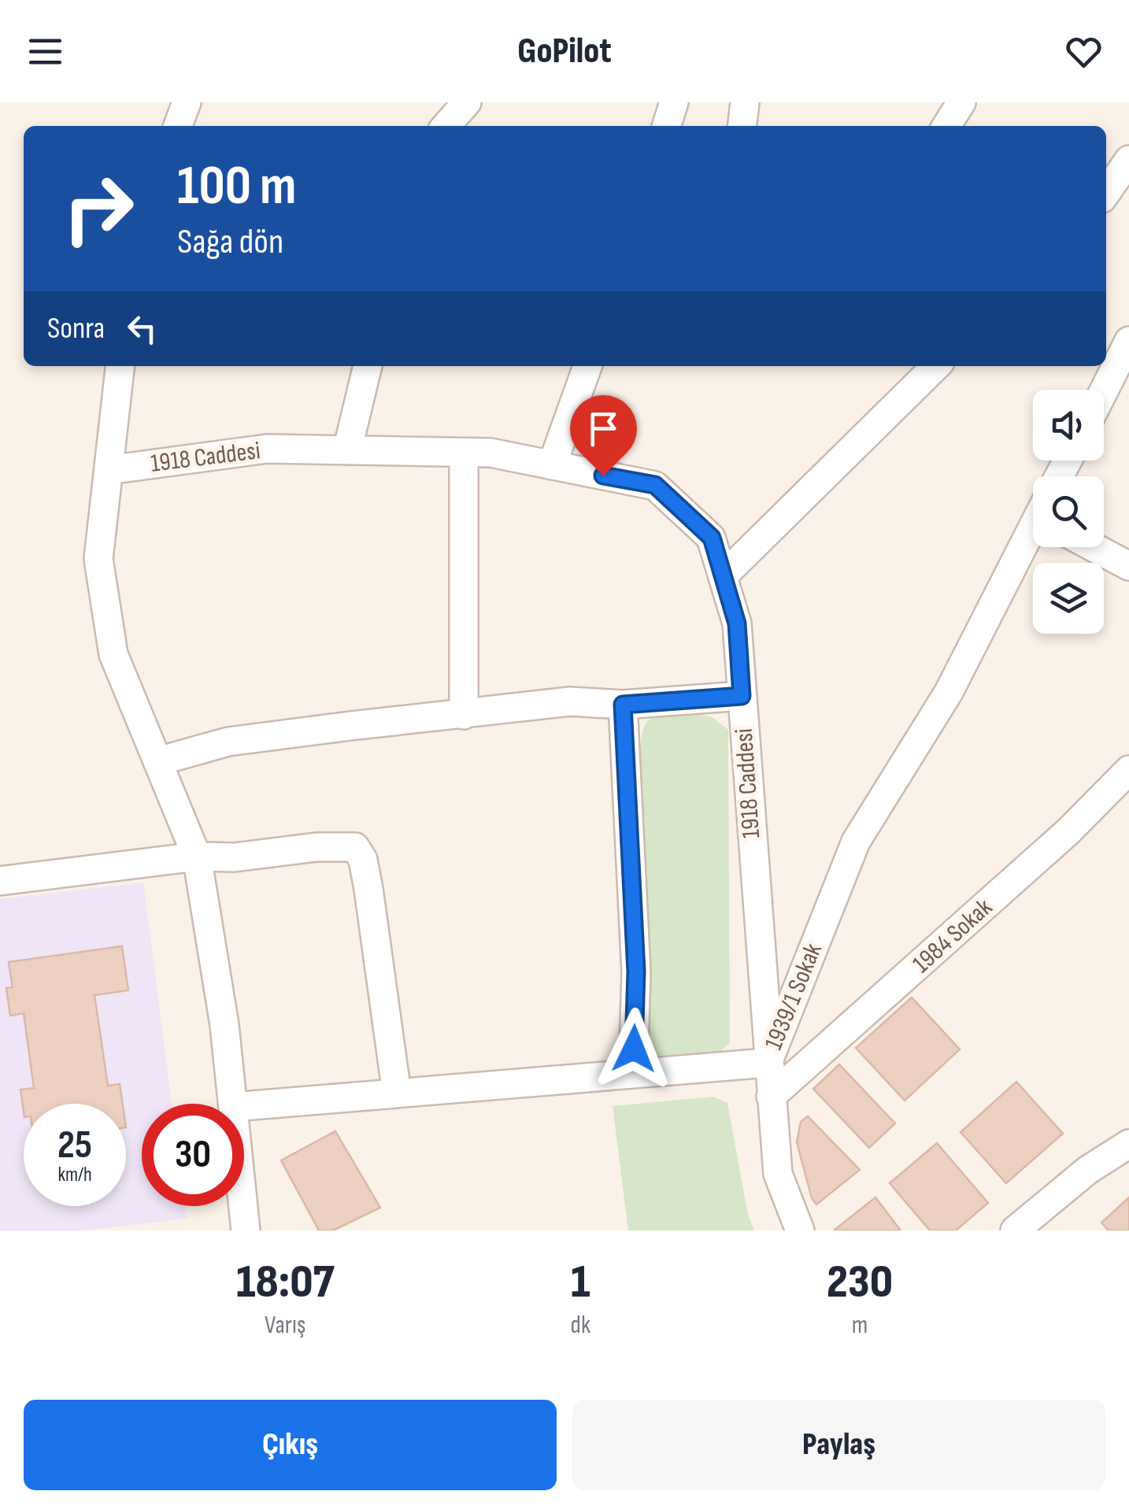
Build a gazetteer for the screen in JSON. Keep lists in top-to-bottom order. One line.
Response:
{"streets":{"street":["1918 Caddesi","1984 Sokak","1939/1 Sokak"]},"crossings":[["1918 Caddesi","1984 Sokak"],["1918 Caddesi","1939/1 Sokak"]],"page":{"header":"GoPilot","turn":["100 m","Sağa dön"],"then":"Sonra","speed":"25 km/h","limit":"30","eta":["18:07","Varış","1","dk","230","m"],"buttons":["Çıkış","Paylaş"]}}
